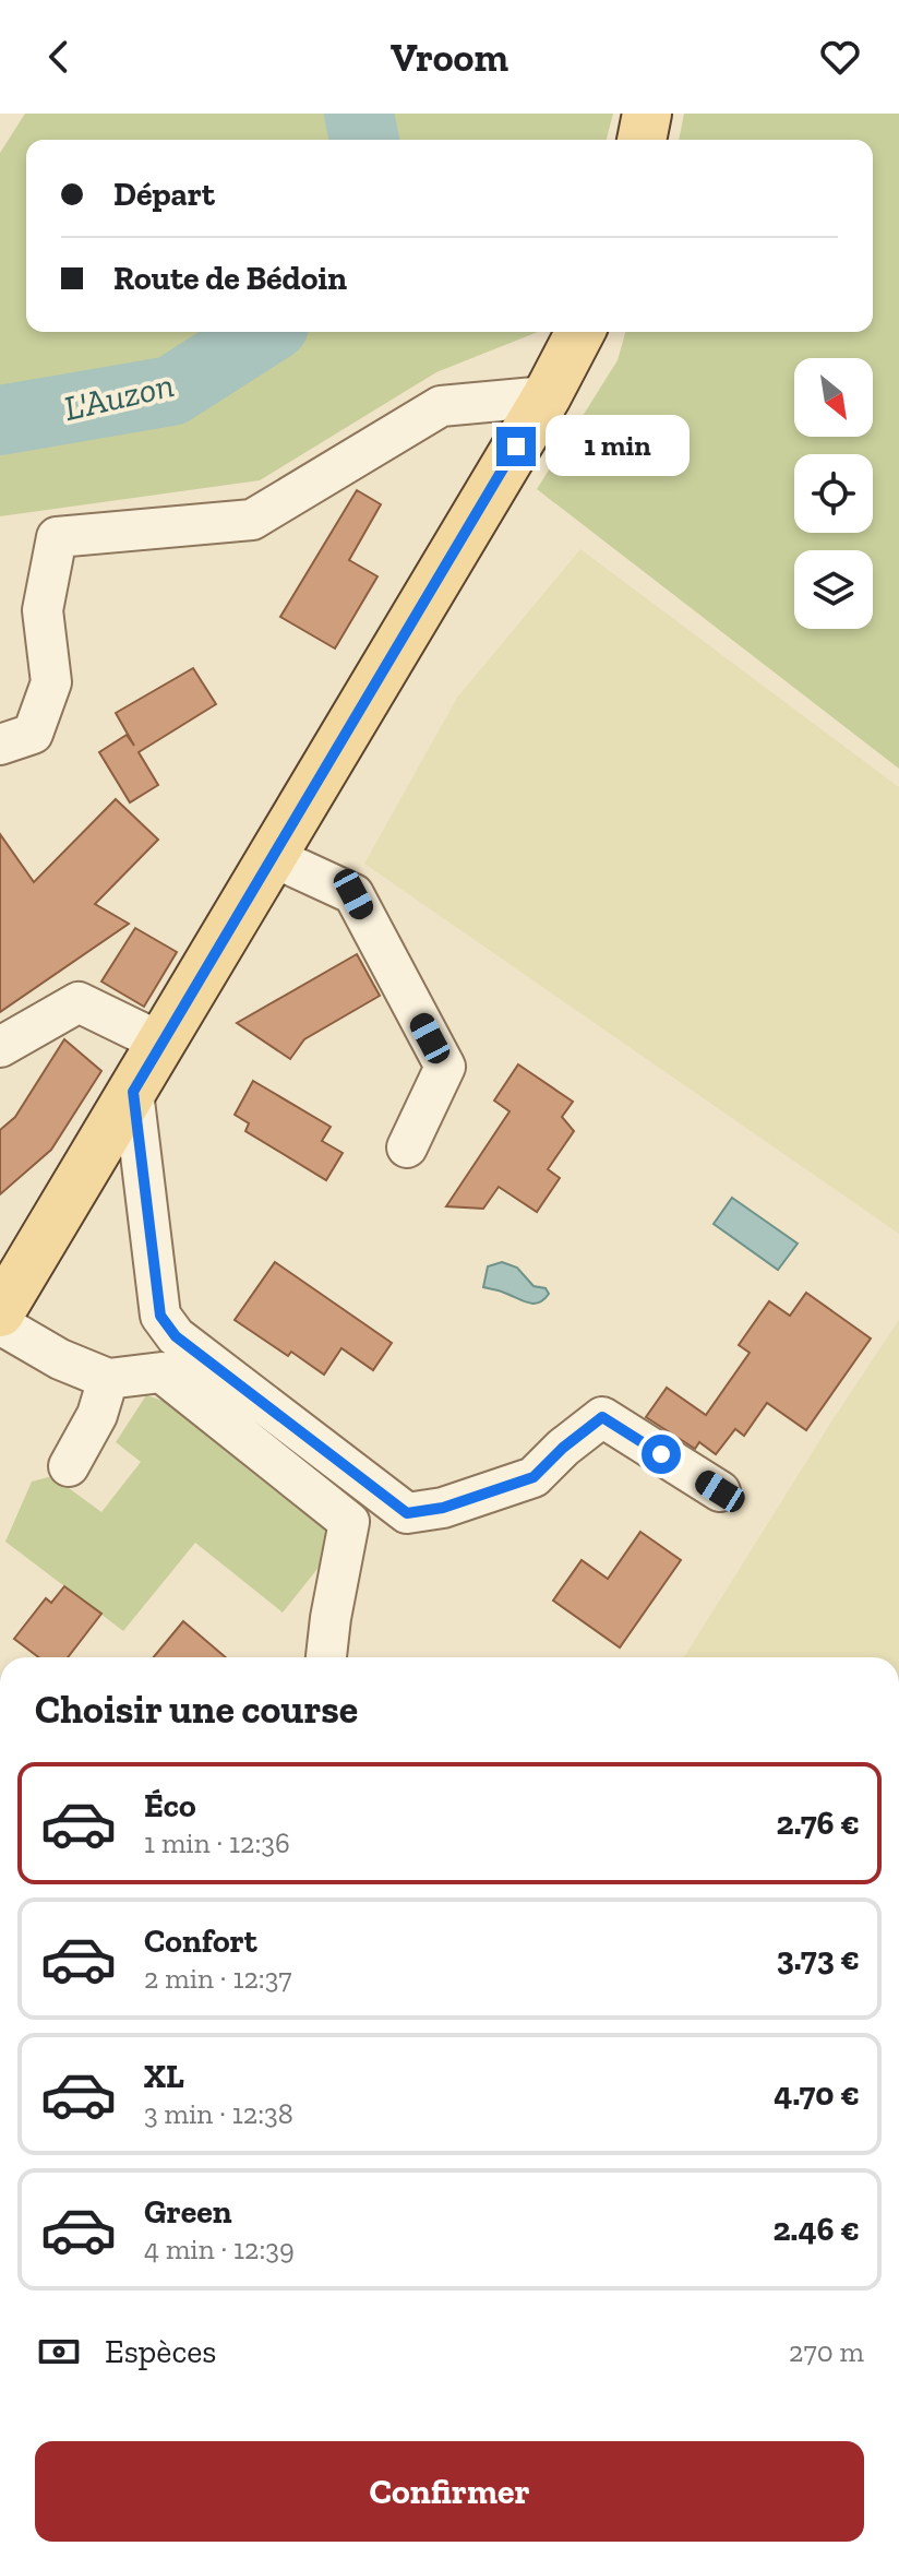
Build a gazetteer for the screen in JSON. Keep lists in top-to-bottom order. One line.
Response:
{"water":["L'Auzon"],"north":"bottom right","page":{"header":"Vroom","banner":["Départ","Route de Bédoin"],"bubble":"1 min","heading":"Choisir une course","list":[{"name":"Éco","note":"1 min · 12:36","value":"2.76 €"},{"name":"Confort","note":"2 min · 12:37","value":"3.73 €"},{"name":"XL","note":"3 min · 12:38","value":"4.70 €"},{"name":"Green","note":"4 min · 12:39","value":"2.46 €"}],"pay":["Espèces","270 m"],"buttons":"Confirmer"}}
